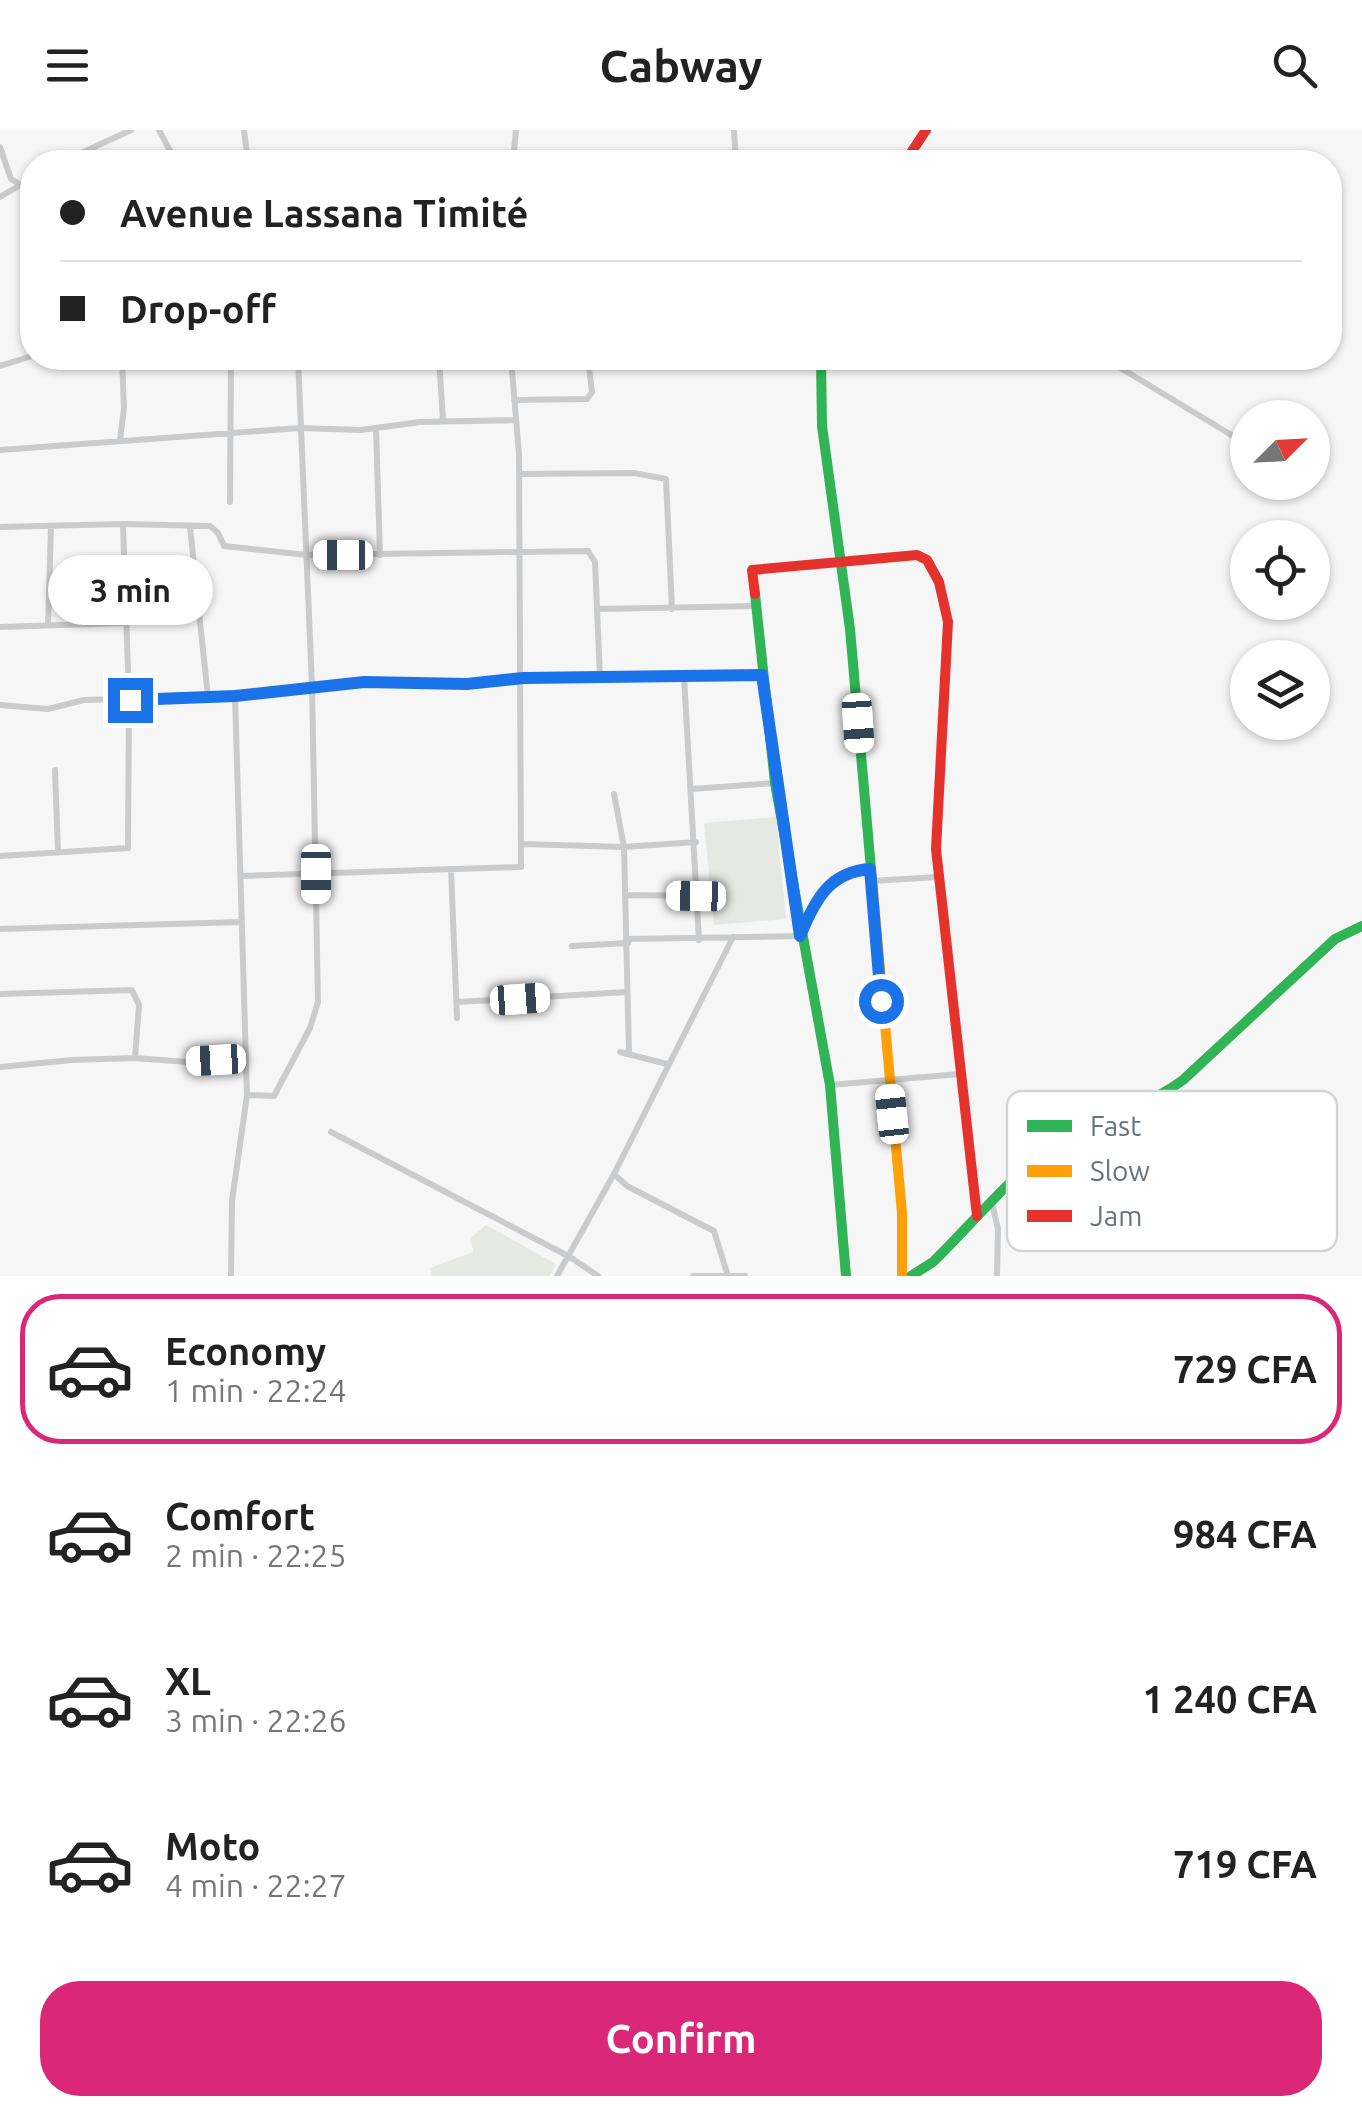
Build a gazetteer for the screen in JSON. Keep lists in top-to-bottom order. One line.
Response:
{"legend":["Fast","Slow","Jam"],"north":"top right","page":{"header":"Cabway","banner":["Avenue Lassana Timité","Drop-off"],"bubble":"3 min","list":[{"name":"Economy","note":"1 min · 22:24","value":"729 CFA"},{"name":"Comfort","note":"2 min · 22:25","value":"984 CFA"},{"name":"XL","note":"3 min · 22:26","value":"1 240 CFA"},{"name":"Moto","note":"4 min · 22:27","value":"719 CFA"}],"buttons":"Confirm"}}
